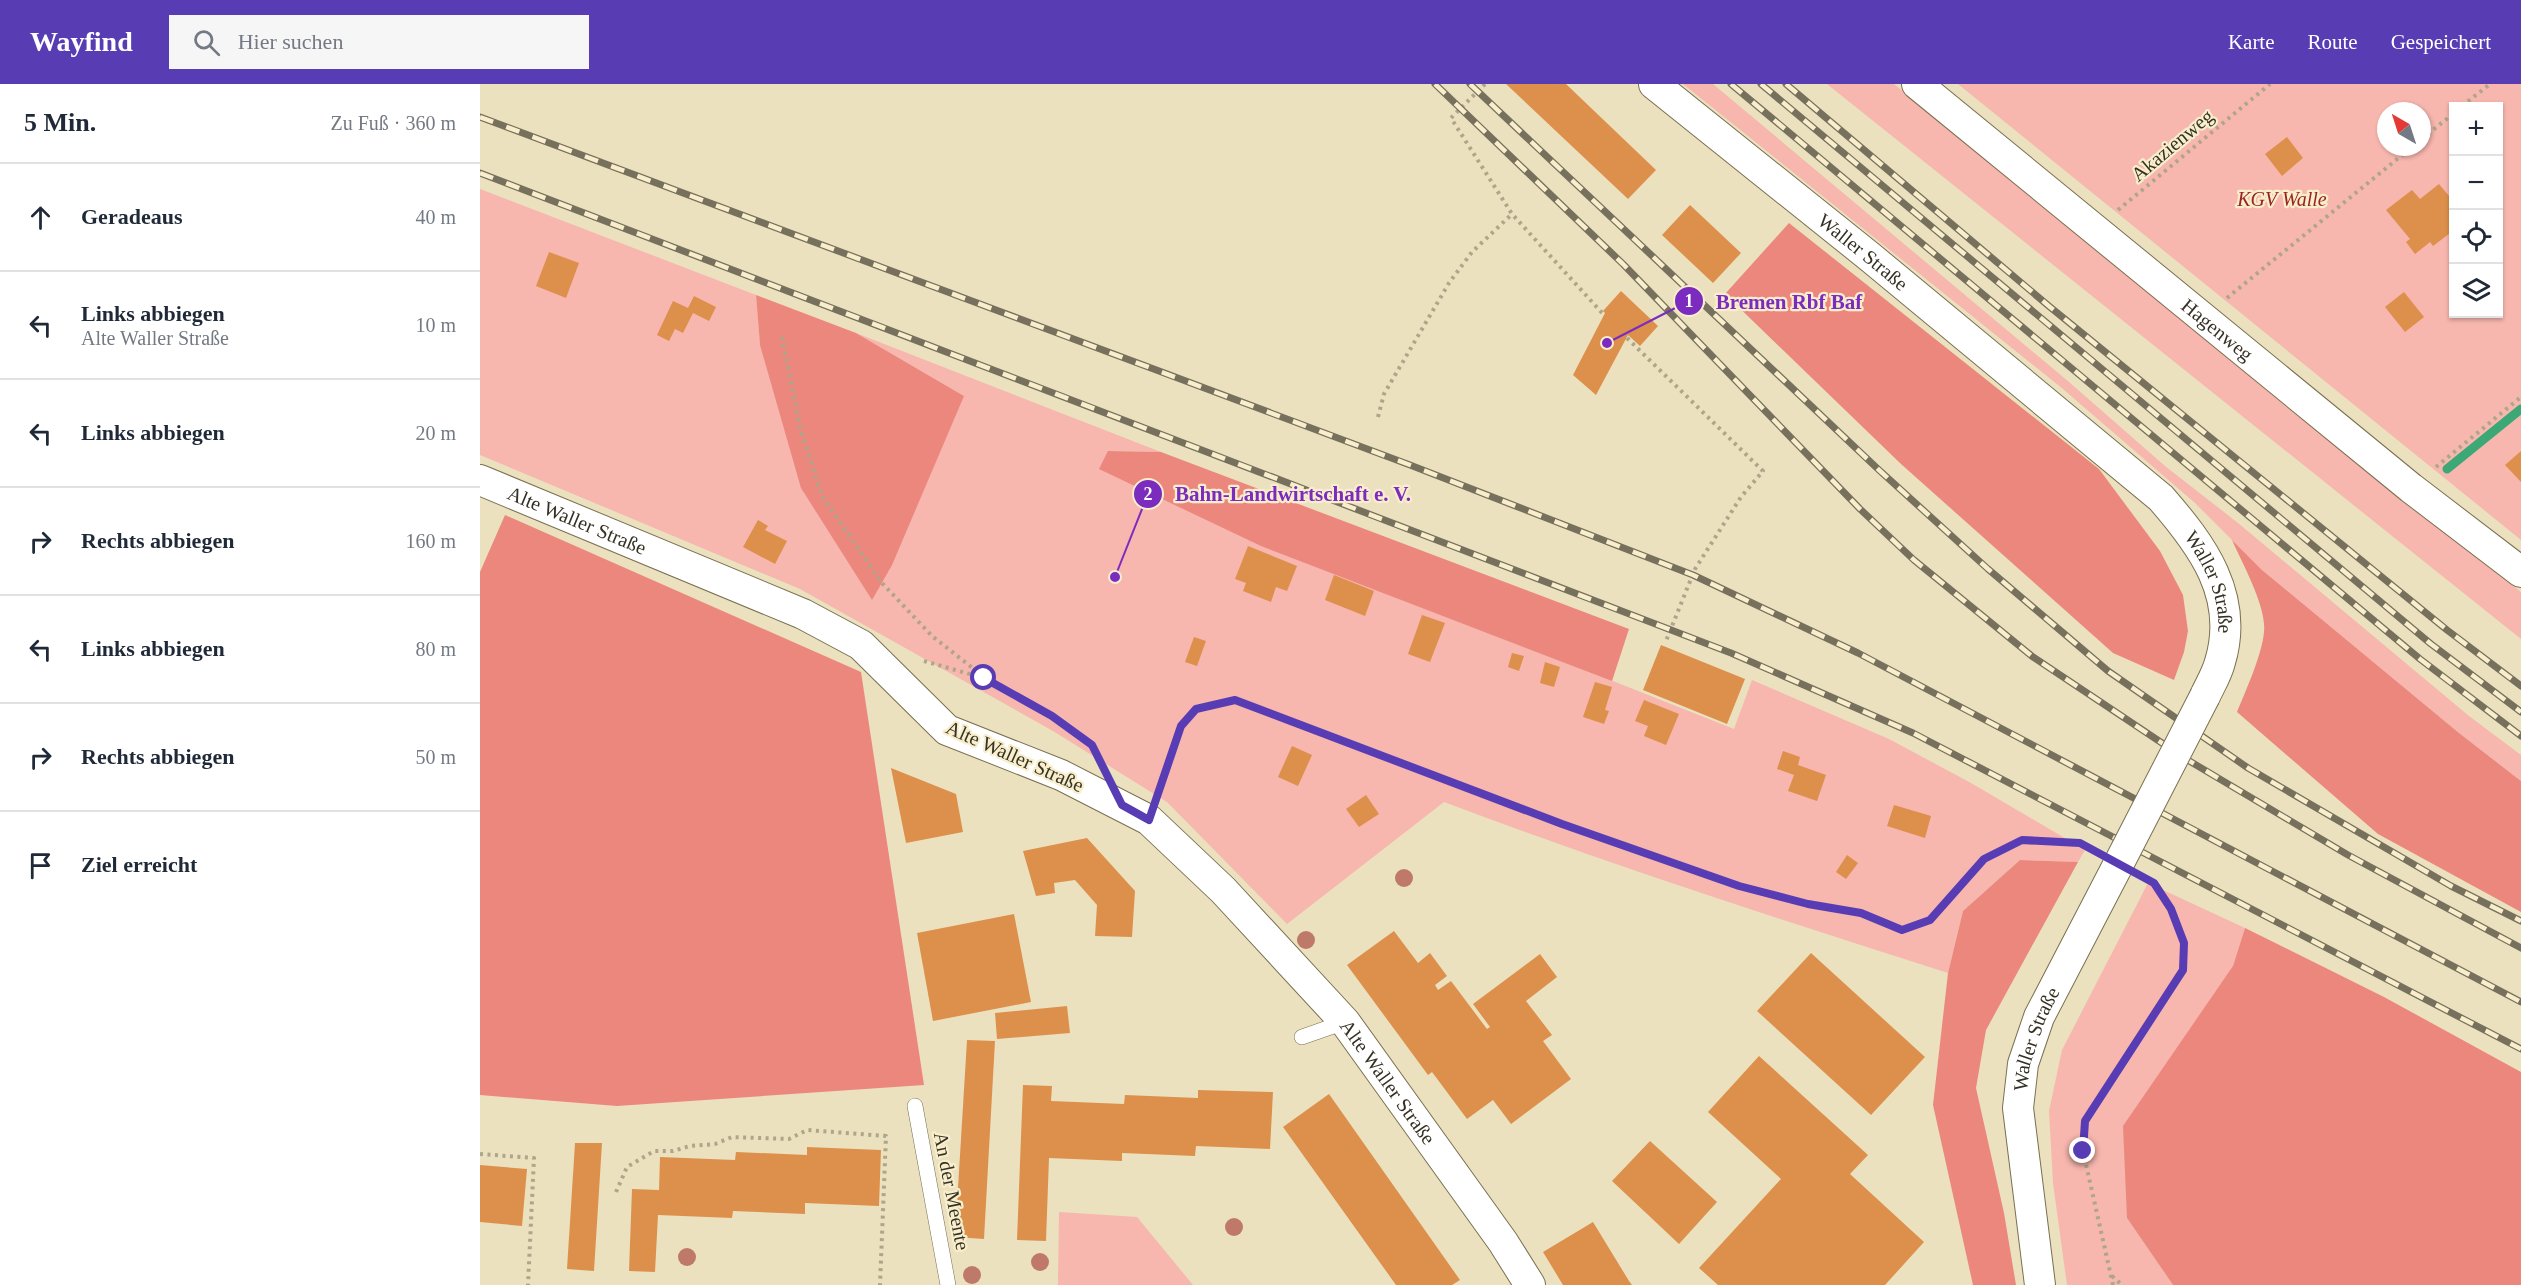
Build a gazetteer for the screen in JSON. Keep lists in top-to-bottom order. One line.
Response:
{"streets":{"street":["Waller Straße","Hagenweg","Alte Waller Straße"],"lane":["An der Meente"],"path":["Akazienweg"]},"crossings":[["Akazienweg","Hagenweg"]],"parks":["KGV Walle"],"places":["Bremen Rbf Baf","Bahn-Landwirtschaft e. V."],"north":"top left","page":{"header":"Wayfind","search":"Hier suchen","nav":["Karte","Route","Gespeichert"],"heading":["5 Min.","Zu Fuß · 360 m"],"map_buttons":["+","−"],"list":[["Geradeaus","40 m"],["Links abbiegen","Alte Waller Straße","10 m"],["Links abbiegen","20 m"],["Rechts abbiegen","160 m"],["Links abbiegen","80 m"],["Rechts abbiegen","50 m"],"Ziel erreicht"]}}
